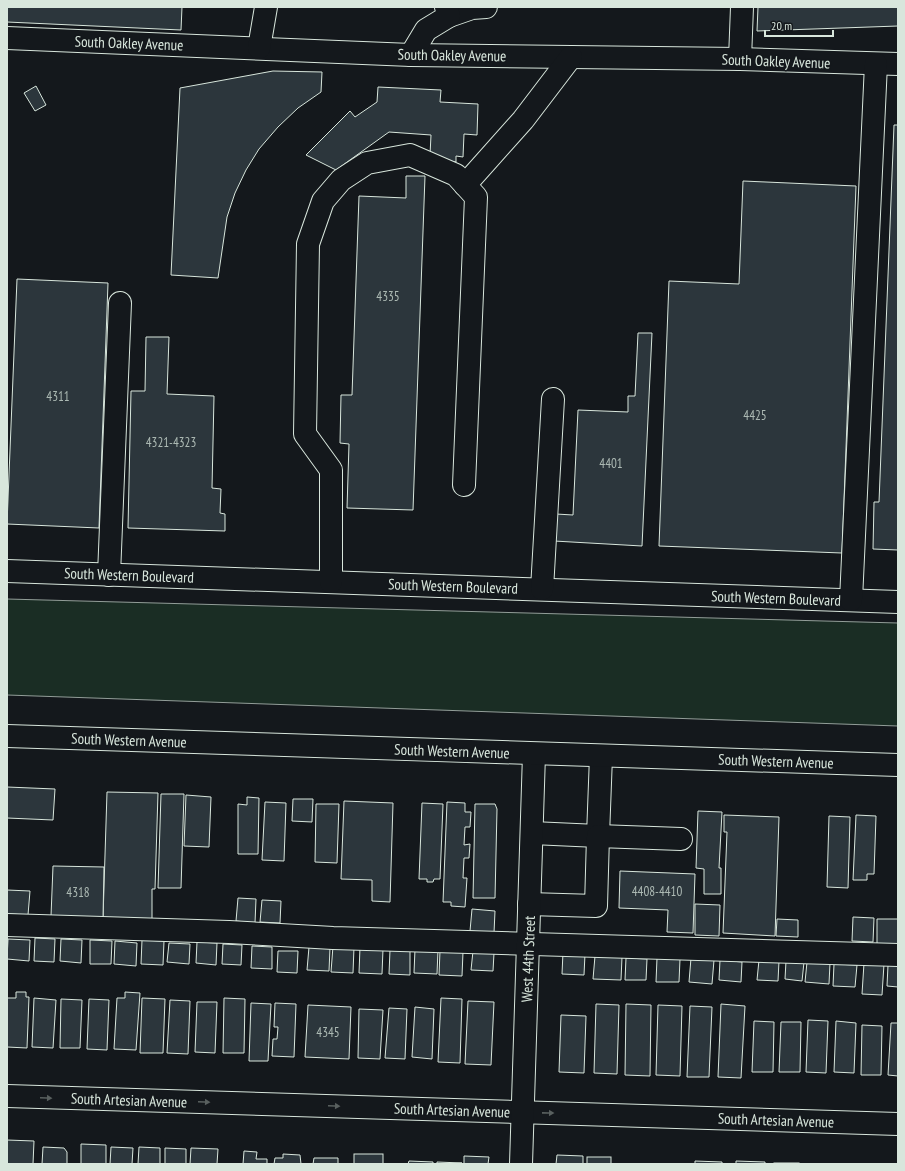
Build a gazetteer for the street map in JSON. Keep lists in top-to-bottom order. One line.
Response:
{"streets":{"street":["South Oakley Avenue","South Western Boulevard","South Western Avenue","West 44th Street","South Artesian Avenue"]},"crossings":[["South Western Avenue","West 44th Street"],["West 44th Street","South Artesian Avenue"]],"house_numbers":["4335","4311","4425","4321-4323","4401","4408-4410","4318","4345"],"scale_bar":"20 m"}
